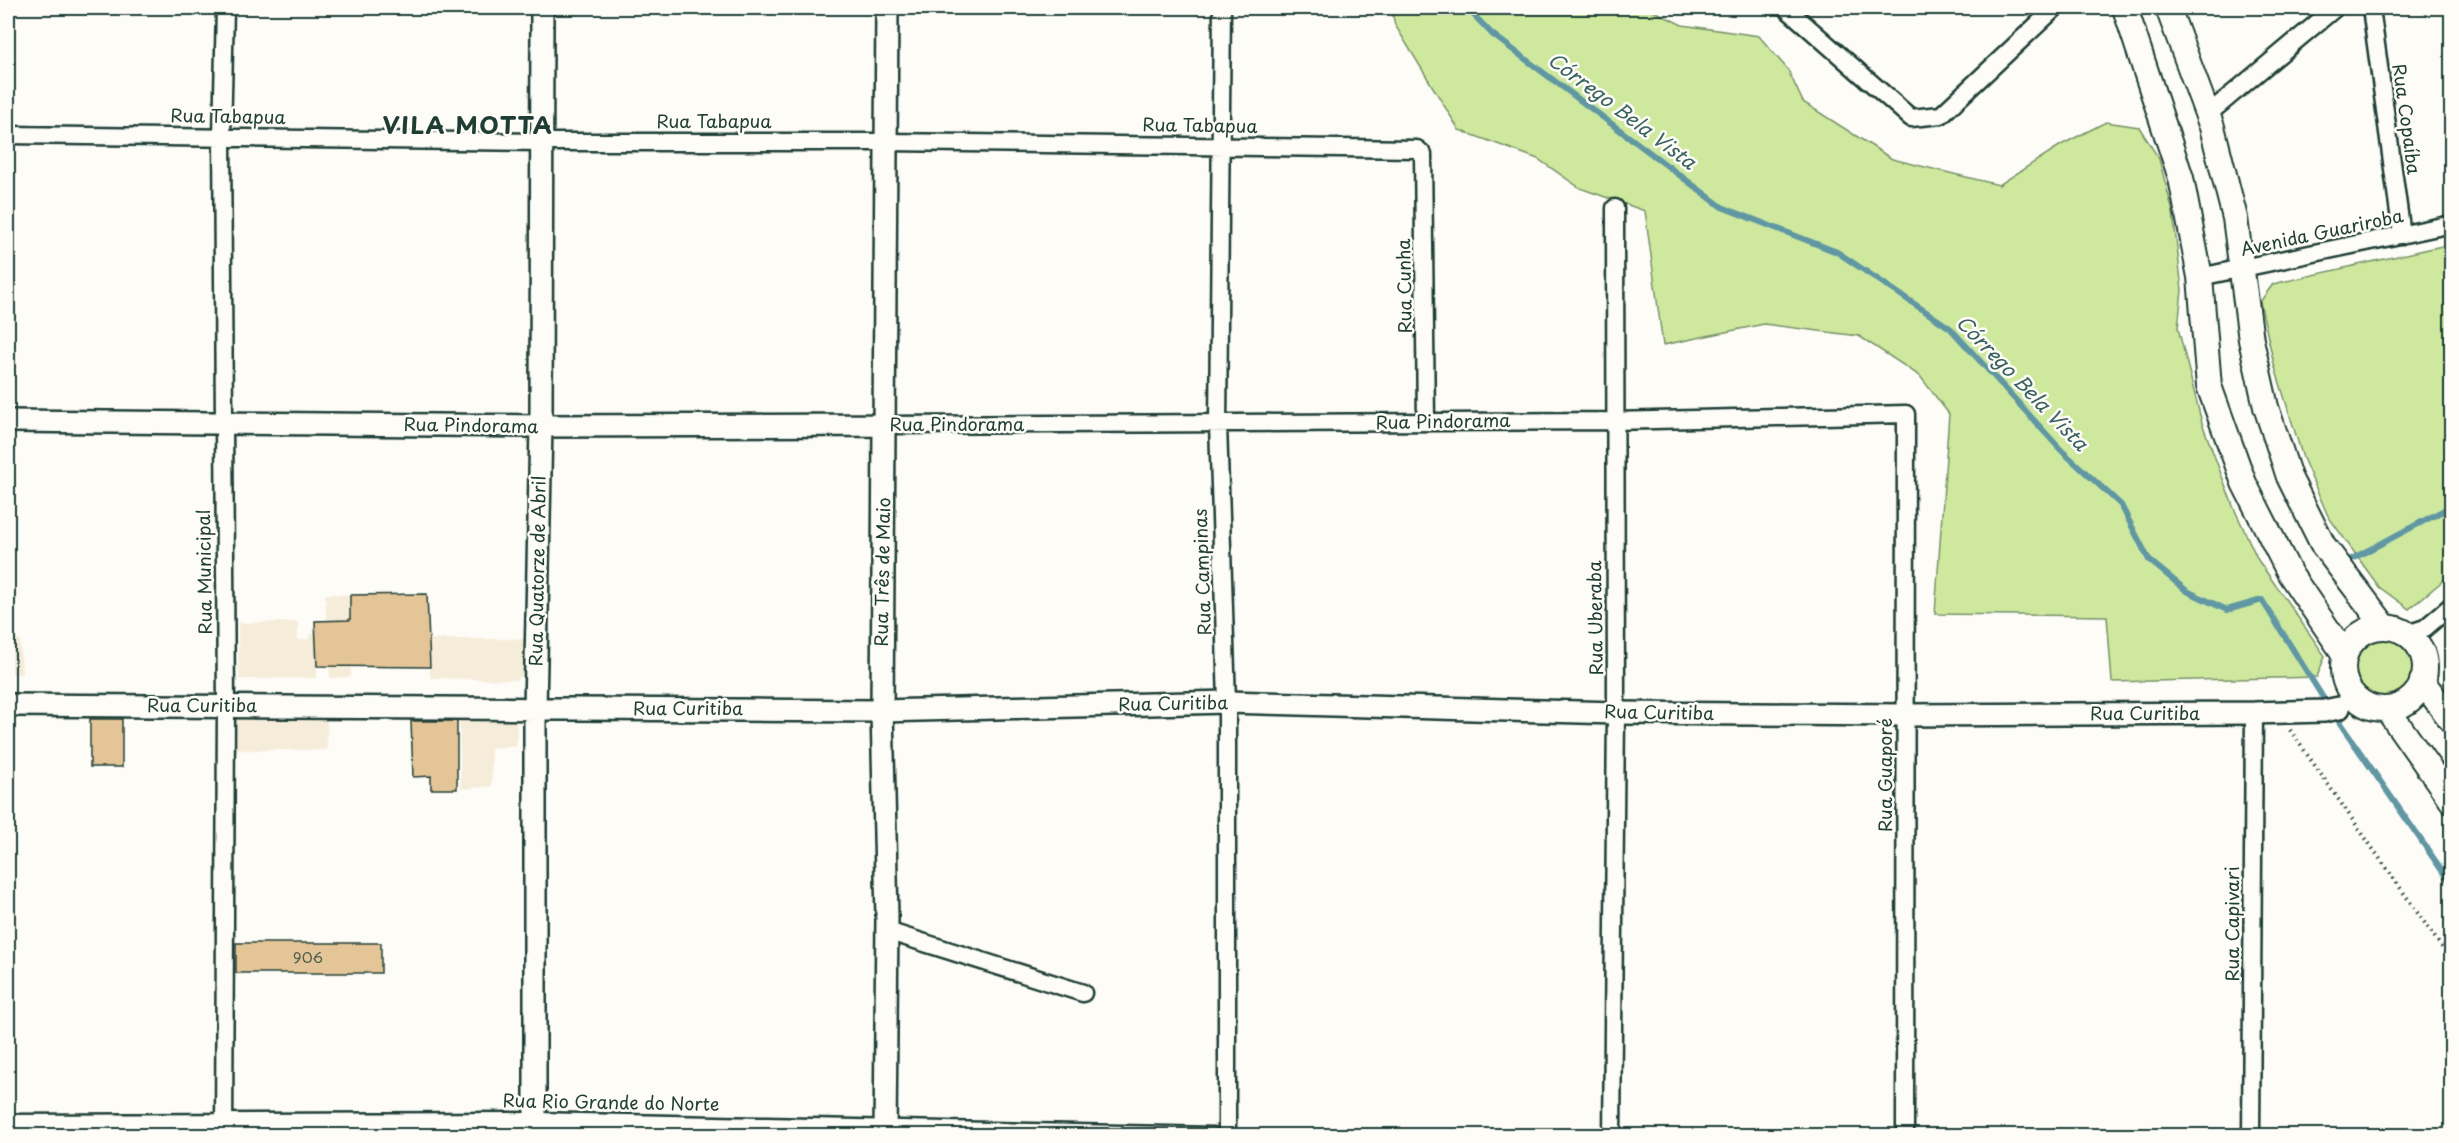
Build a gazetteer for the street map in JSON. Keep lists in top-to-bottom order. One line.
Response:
{"streets":{"street":["Rua Tabapua","Rua Copaíba","Avenida Guariroba","Rua Cunha","Rua Pindorama","Rua Quatorze de Abril","Rua Municipal","Rua Três de Maio","Rua Campinas","Rua Uberaba","Rua Curitiba","Rua Guaporé","Rua Capivari","Rua Rio Grande do Norte"]},"crossings":[["Rua Tabapua","Rua Cunha"],["Rua Tabapua","Rua Quatorze de Abril"],["Rua Tabapua","Rua Municipal"],["Rua Tabapua","Rua Três de Maio"],["Rua Tabapua","Rua Campinas"],["Rua Copaíba","Avenida Guariroba"],["Rua Cunha","Rua Pindorama"],["Rua Pindorama","Rua Quatorze de Abril"],["Rua Pindorama","Rua Municipal"],["Rua Pindorama","Rua Três de Maio"],["Rua Pindorama","Rua Campinas"],["Rua Pindorama","Rua Uberaba"],["Rua Pindorama","Rua Guaporé"],["Rua Quatorze de Abril","Rua Curitiba"],["Rua Quatorze de Abril","Rua Rio Grande do Norte"],["Rua Municipal","Rua Curitiba"],["Rua Municipal","Rua Rio Grande do Norte"],["Rua Três de Maio","Rua Curitiba"],["Rua Três de Maio","Rua Rio Grande do Norte"],["Rua Campinas","Rua Curitiba"],["Rua Uberaba","Rua Curitiba"],["Rua Curitiba","Rua Guaporé"],["Rua Curitiba","Rua Capivari"]],"districts":["VILA MOTTA"],"water":["Córrego Bela Vista"],"house_numbers":["906"]}
